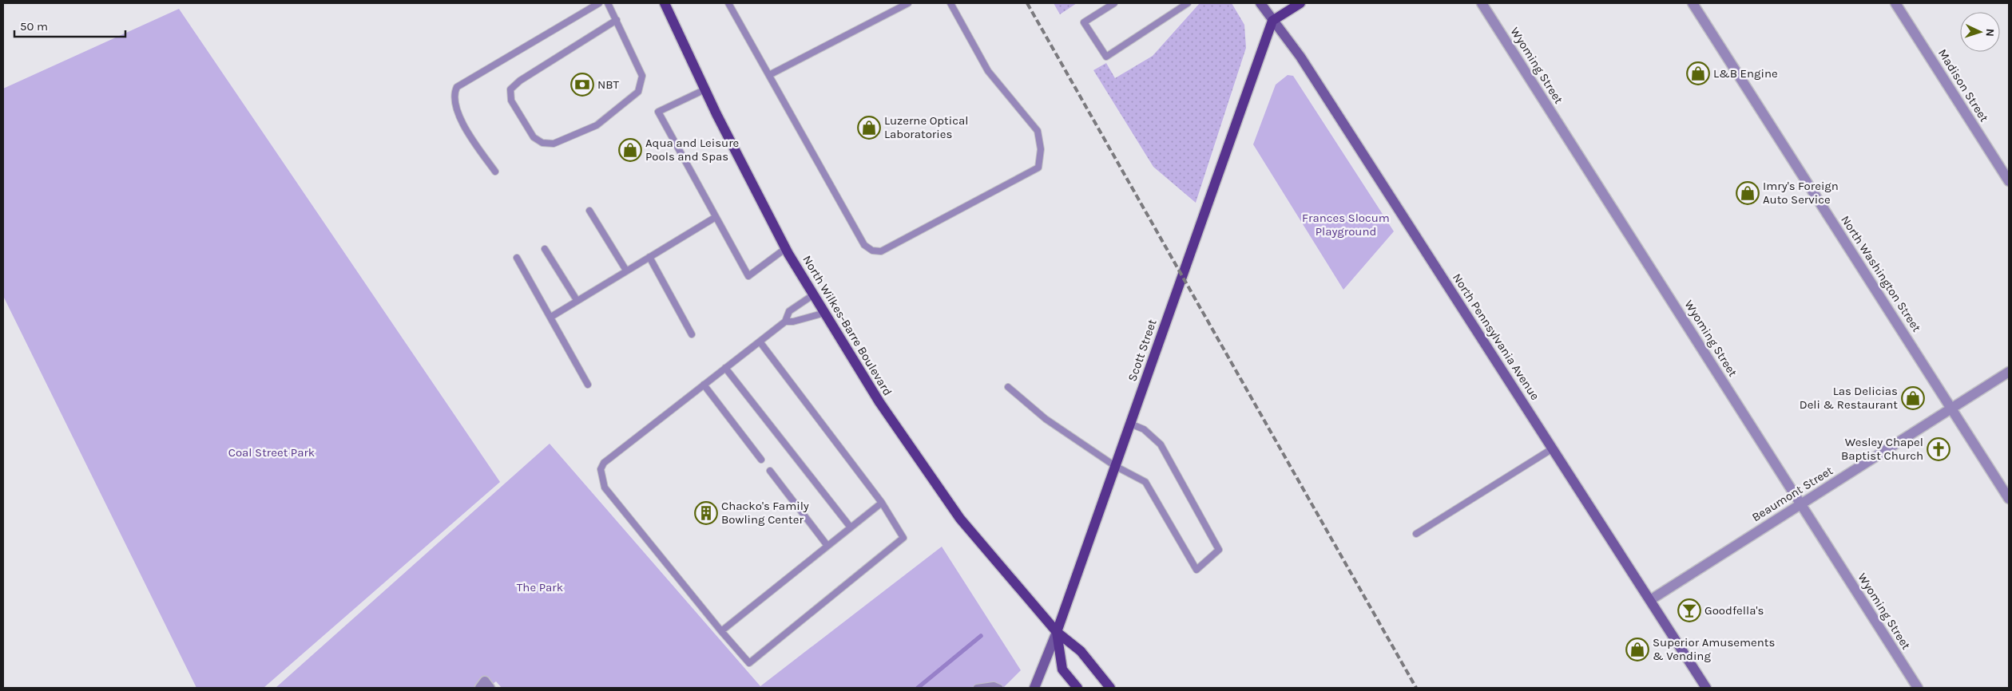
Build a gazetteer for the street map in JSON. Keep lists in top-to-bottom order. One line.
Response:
{"streets":{"main road":["North Wilkes-Barre Boulevard","Scott Street"],"street":["Wyoming Street","Madison Street","North Washington Street","North Pennsylvania Avenue","Beaumont Street"]},"crossings":[["Wyoming Street","Beaumont Street"],["North Washington Street","Beaumont Street"],["North Wilkes-Barre Boulevard","Scott Street"],["North Pennsylvania Avenue","Scott Street"],["North Pennsylvania Avenue","Beaumont Street"]],"parks":["Frances Slocum Playground","Coal Street Park","The Park"],"places":{"shop":["L&B Engine","Luzerne Optical Laboratories","Aqua and Leisure Pools and Spas","Imry's Foreign Auto Service","Las Delicias Deli & Restaurant","Superior Amusements & Vending"],"bank":["NBT"],"church":["Wesley Chapel Baptist Church"],"building":["Chacko's Family Bowling Center"],"bar":["Goodfella's"]},"scale_bar":"50 m","north":"right"}
